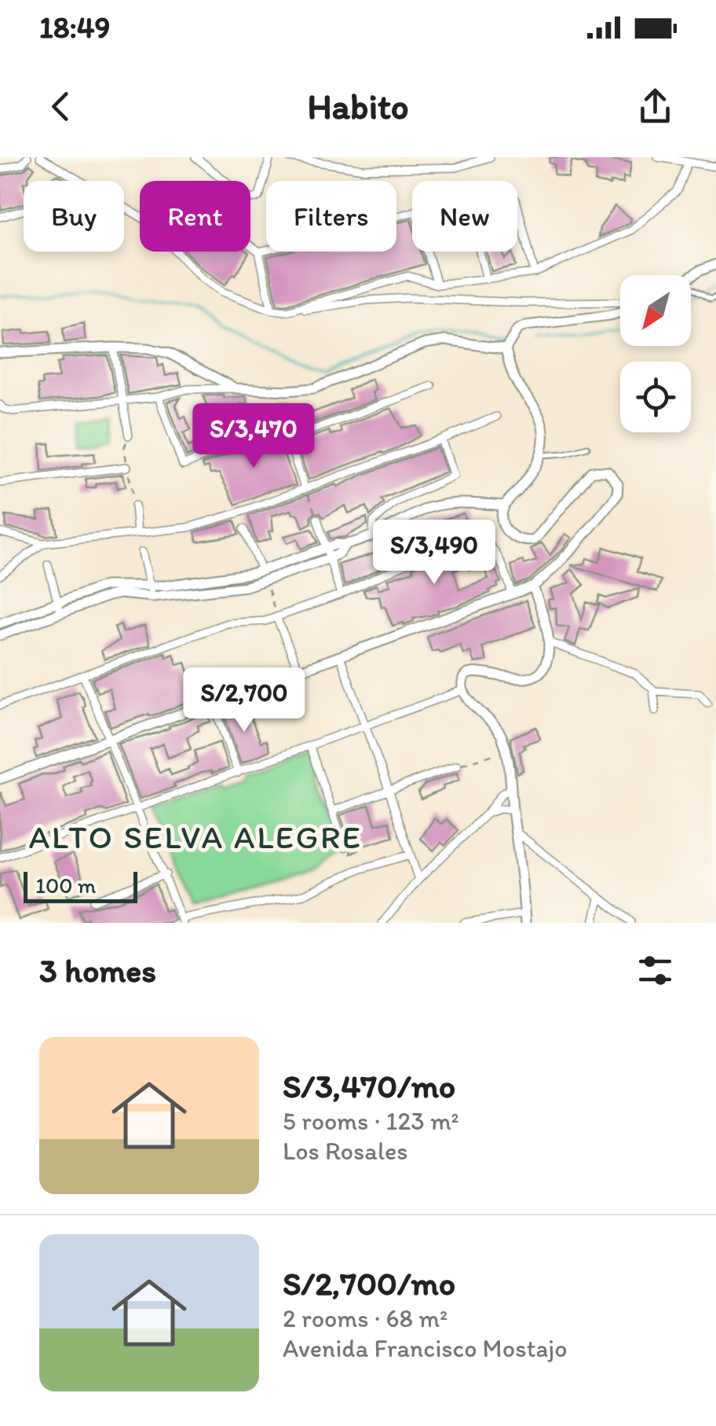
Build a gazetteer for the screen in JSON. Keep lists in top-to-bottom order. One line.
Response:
{"districts":["ALTO SELVA ALEGRE"],"scale_bar":"100 m","north":"bottom left","page":{"status":"18:49","header":"Habito","chip":["Buy","Rent","Filters","New"],"price":["S/3,470","S/3,490","S/2,700"],"scale":"100 m","heading":"3 homes","list":[{"name":"S/3,470/mo","note":"5 rooms · 123 m² · Los Rosales"},{"name":"S/2,700/mo","note":"2 rooms · 68 m² · Avenida Francisco Mostajo"}]}}
